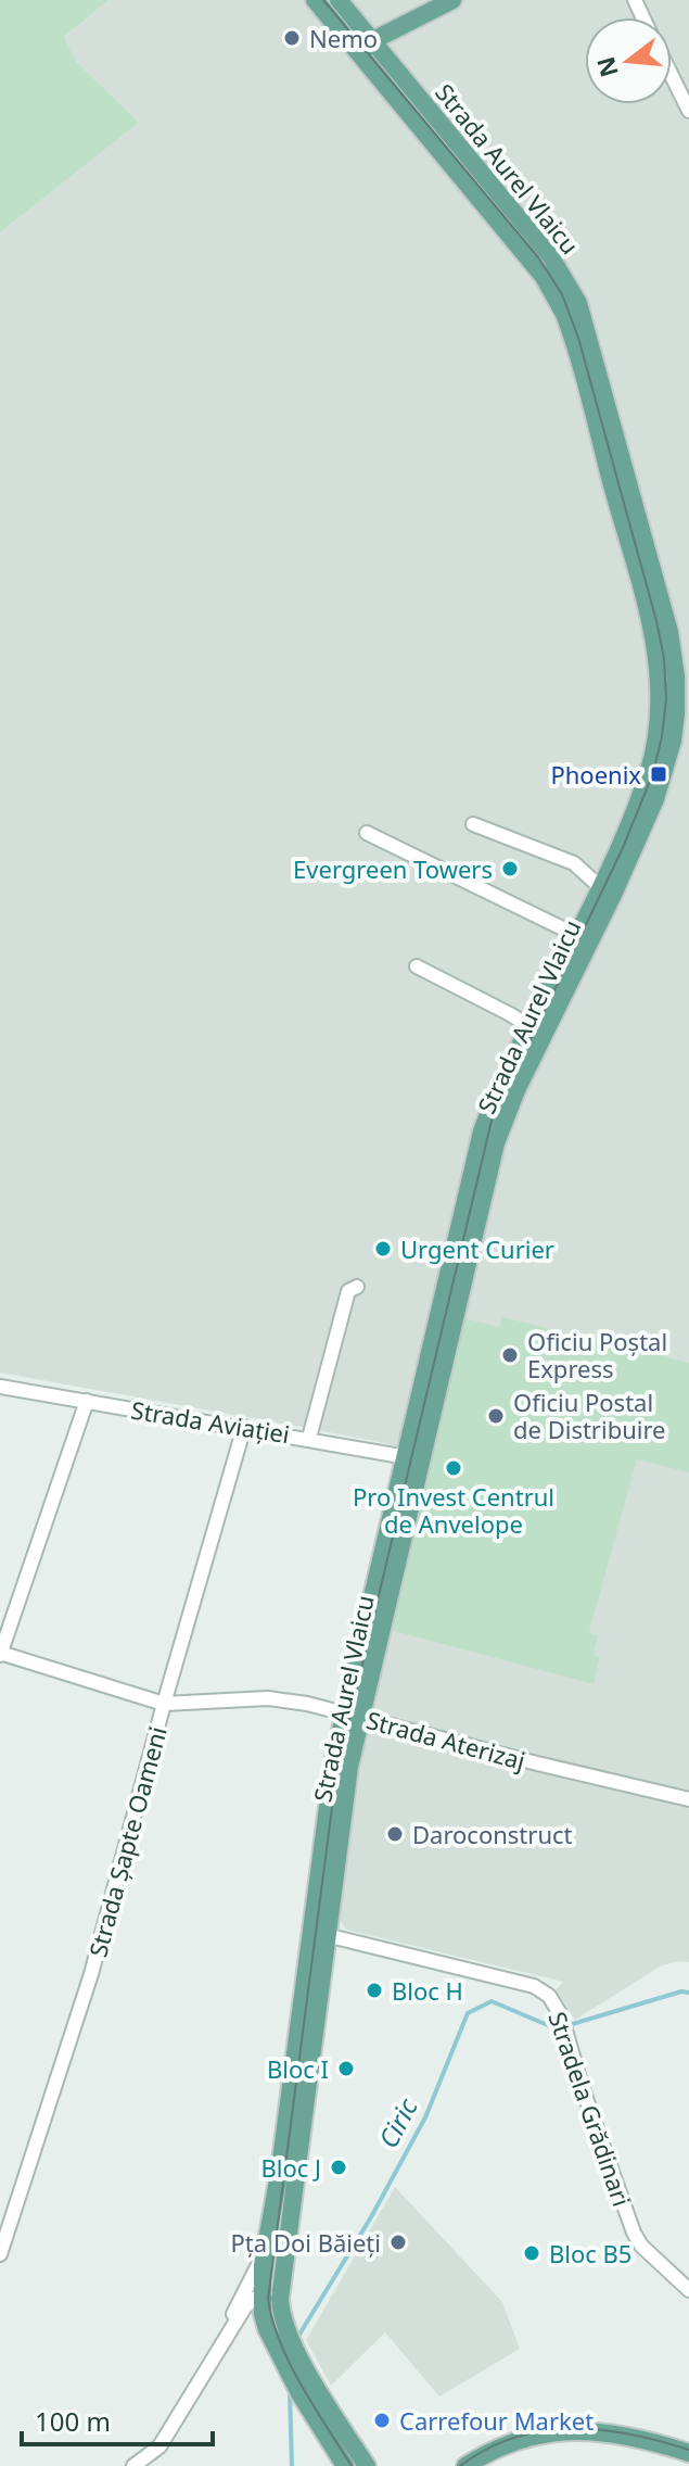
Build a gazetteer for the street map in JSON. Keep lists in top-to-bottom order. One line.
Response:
{"streets":{"main road":["Strada Aurel Vlaicu"],"street":["Strada Aviației","Strada Aterizaj","Strada Șapte Oameni","Stradela Grădinari"]},"crossings":[["Strada Aurel Vlaicu","Strada Aviației"],["Strada Aurel Vlaicu","Strada Aterizaj"],["Strada Aurel Vlaicu","Stradela Grădinari"],["Strada Aviației","Strada Șapte Oameni"],["Strada Aterizaj","Strada Șapte Oameni"]],"water":["Ciric"],"places":{"other":["Nemo","Evergreen Towers","Urgent Curier","Oficiu Poștal Express","Oficiu Postal de Distribuire","Pro Invest Centrul de Anvelope","Daroconstruct","Bloc H","Bloc I","Bloc J","Pța Doi Băieți","Bloc B5","Carrefour Market"],"transit":["Phoenix"]},"scale_bar":"100 m","north":"left"}
